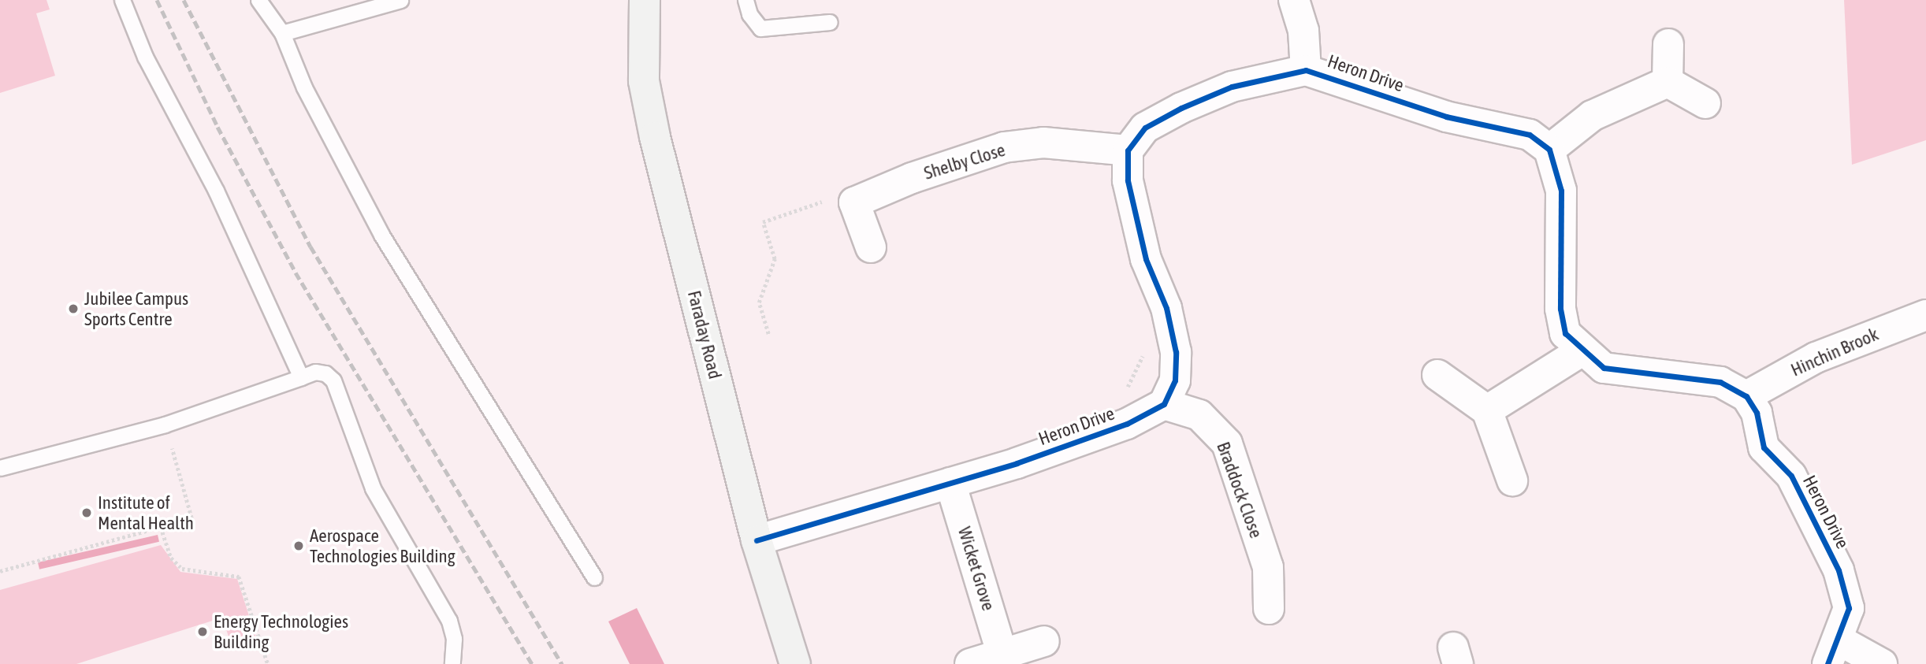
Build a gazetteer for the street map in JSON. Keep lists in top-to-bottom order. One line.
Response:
{"streets":{"street":["Heron Drive","Shelby Close","Faraday Road","Hinchin Brook","Braddock Close","Wicket Grove"]},"crossings":[["Heron Drive","Shelby Close"],["Heron Drive","Faraday Road"],["Heron Drive","Hinchin Brook"],["Heron Drive","Braddock Close"],["Heron Drive","Wicket Grove"]],"places":["Jubilee Campus Sports Centre","Institute of Mental Health","Aerospace Technologies Building","Energy Technologies Building"]}
